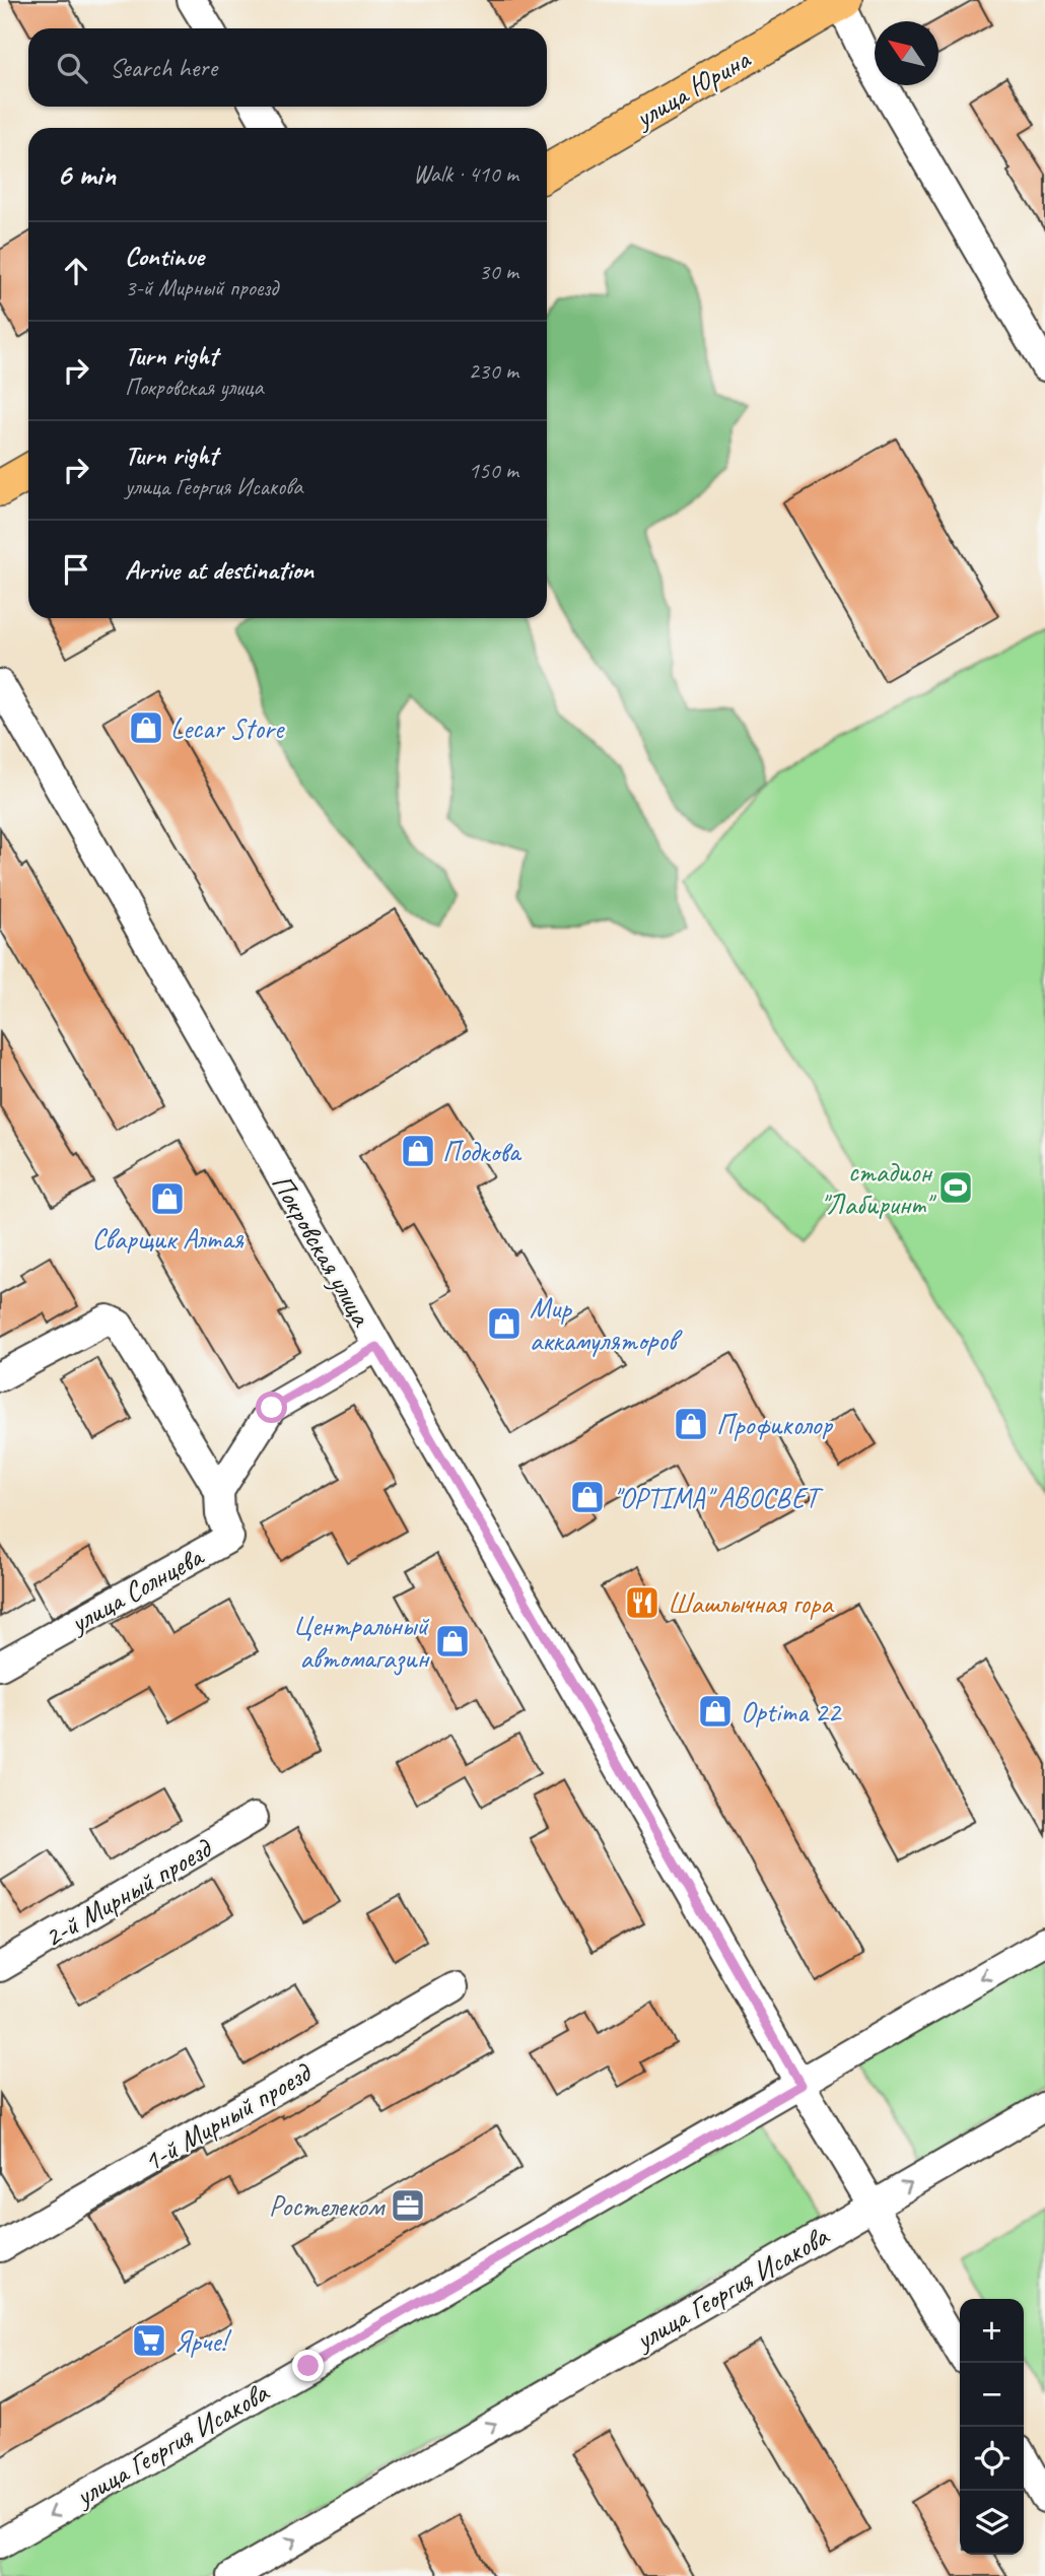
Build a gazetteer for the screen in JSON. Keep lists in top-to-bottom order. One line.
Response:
{"streets":{"main road":["улица Юрина"],"street":["Покровская улица","улица Солнцева","2-й Мирный проезд","1-й Мирный проезд","улица Георгия Исакова"]},"crossings":[["Покровская улица","улица Георгия Исакова"]],"places":{"shop":["Lecar Store","Подкова","Сварщик Алтая","Мир аккамуляторов","Профиколор","\"OPTIMA\" АВОСВЕТ","Центральный автомагазин","Optima 22"],"sports":["стадион \"Лабиринт\""],"restaurant":["Шашлычная гора"],"office":["Ростелеком"],"supermarket":["Ярче!"]},"north":"top left","page":{"search":"Search here","heading":["6 min","Walk · 410 m"],"list":[["Continue","3-й Мирный проезд","30 m"],["Turn right","Покровская улица","230 m"],["Turn right","улица Георгия Исакова","150 m"],"Arrive at destination"],"map_buttons":["+","−"]}}
